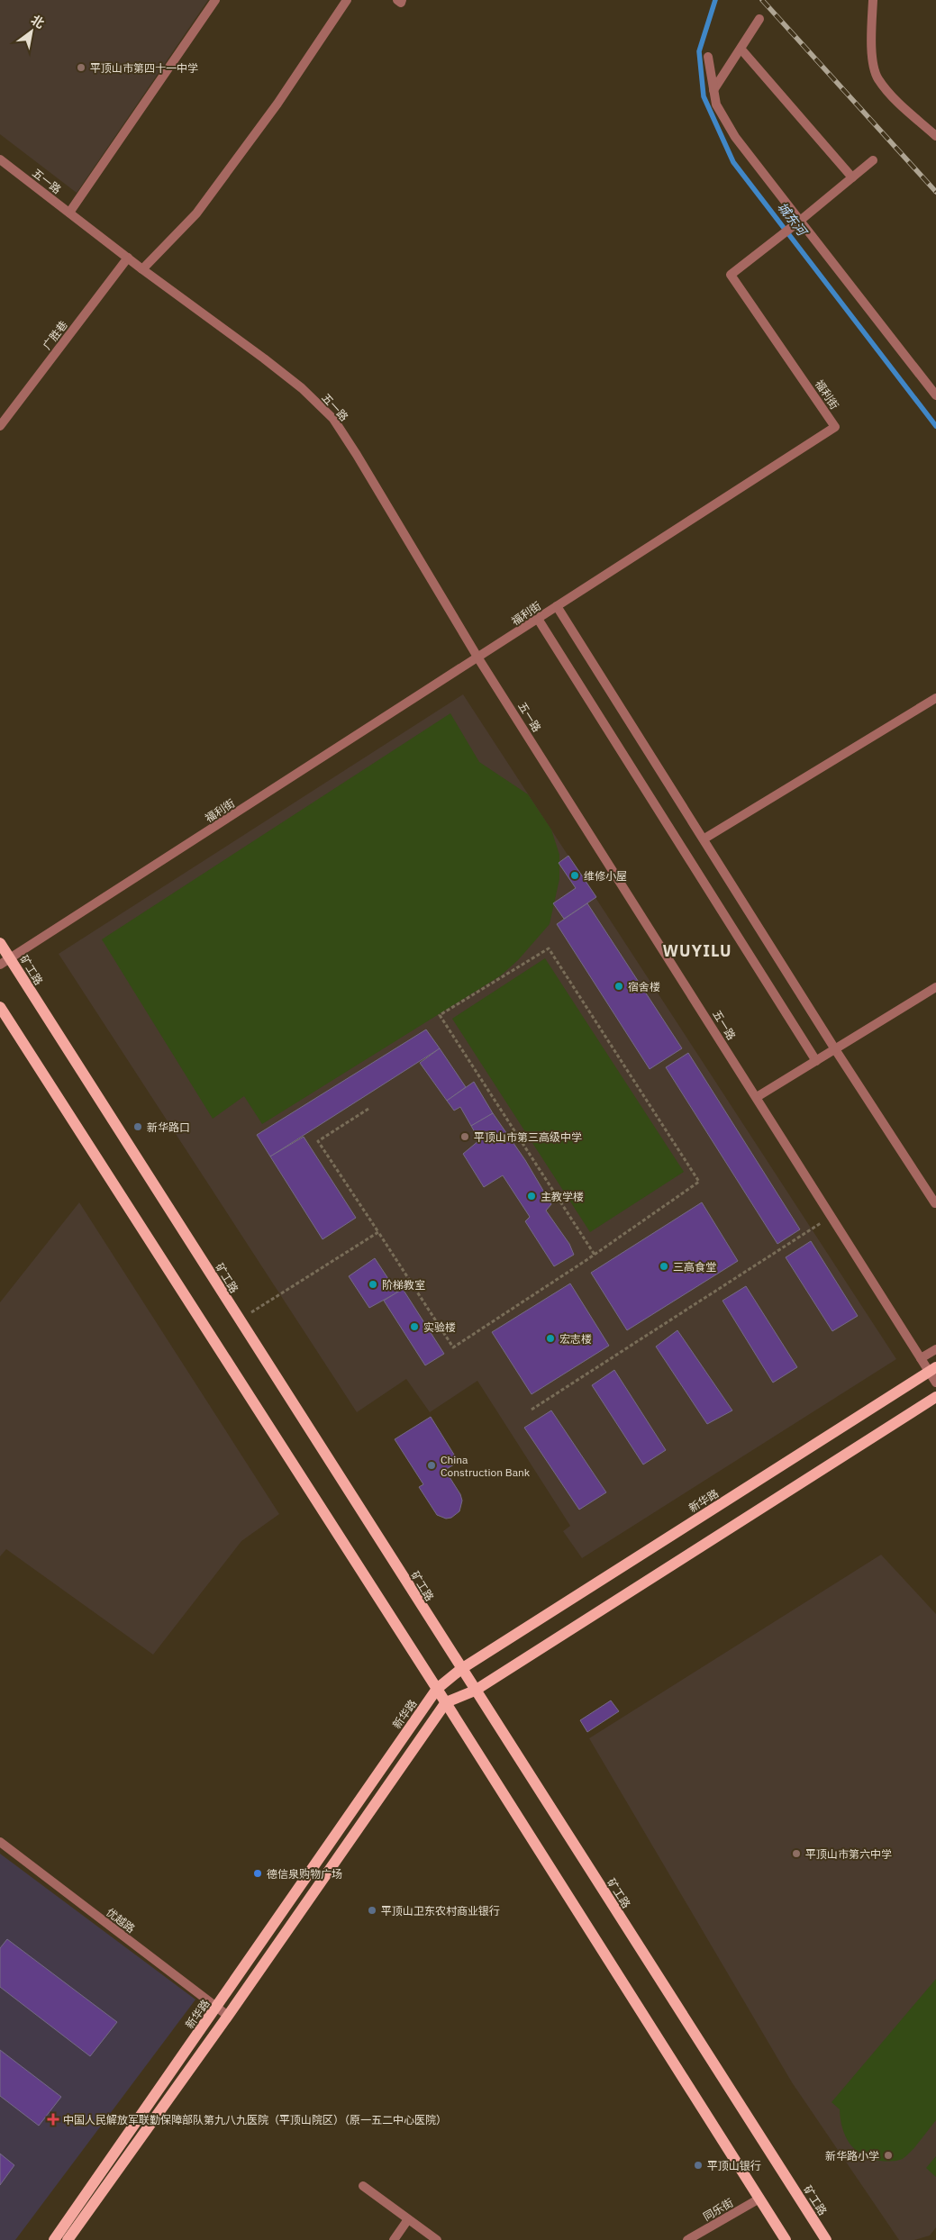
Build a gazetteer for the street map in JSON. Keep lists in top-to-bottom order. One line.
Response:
{"streets":{"main road":["矿工路","新华路"],"street":["五一路","广胜巷","福利街","优越路","同乐街"]},"crossings":[["五一路","广胜巷"],["五一路","福利街"],["五一路","新华路"],["福利街","矿工路"],["矿工路","新华路"],["新华路","优越路"]],"districts":["WUYILU"],"water":["城东河"],"places":{"other":["平顶山市第四十一中学","维修小屋","宿舍楼","新华路口","平顶山市第三高级中学","主教学楼","三高食堂","阶梯教室","实验楼","宏志楼","China Construction Bank","平顶山市第六中学","德信泉购物广场","平顶山卫东农村商业银行","新华路小学","平顶山银行"],"health":["中国人民解放军联勤保障部队第九八九医院（平顶山院区）（原一五二中心医院）"]},"north":"top right"}
